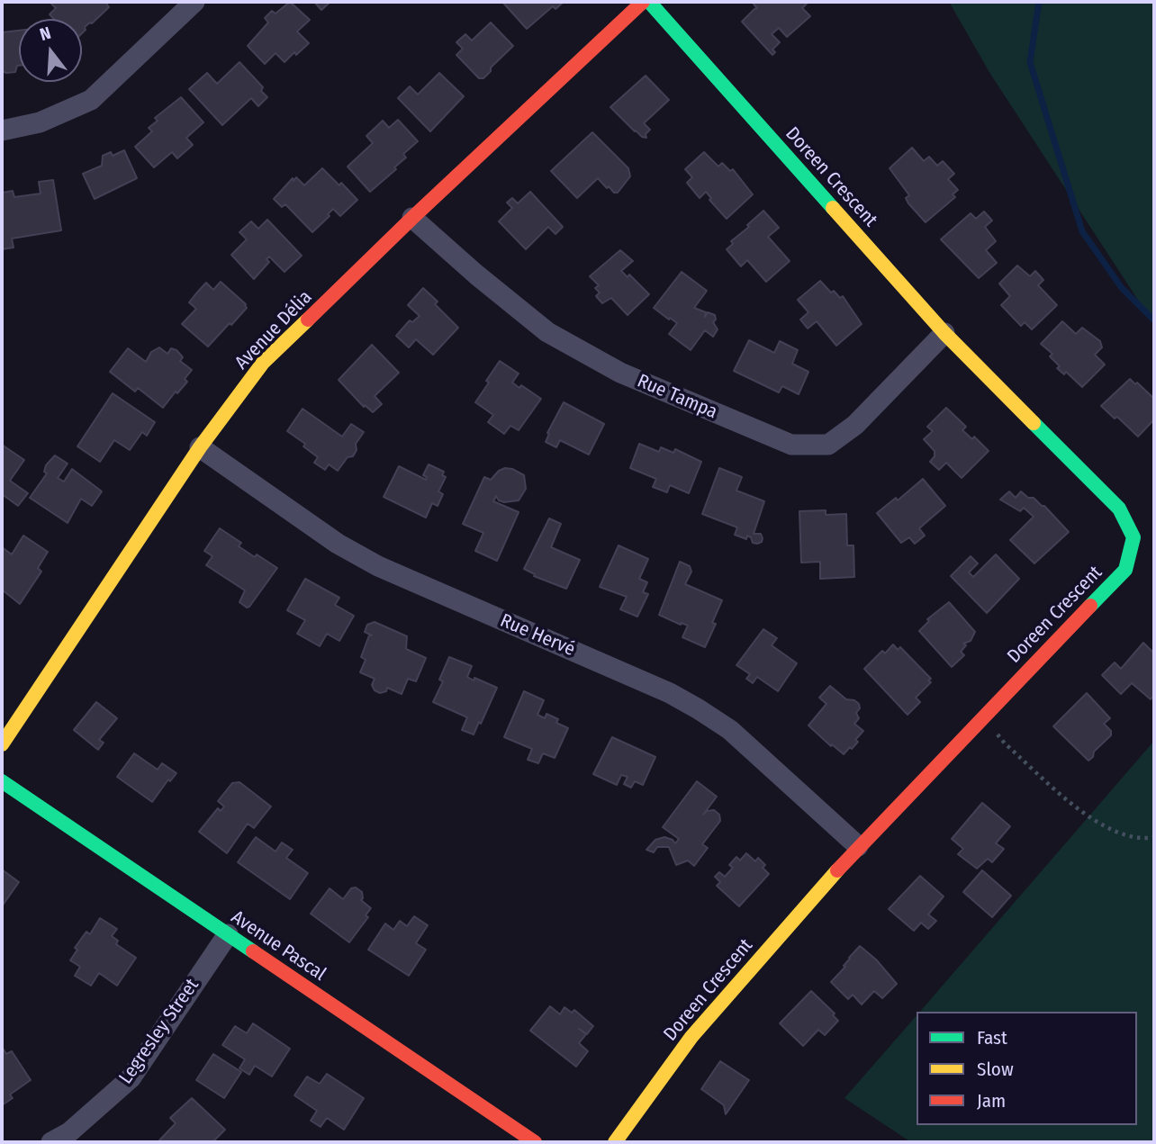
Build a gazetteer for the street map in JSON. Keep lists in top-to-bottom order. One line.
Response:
{"streets":{"street":["Doreen Crescent","Avenue Délia","Rue Tampa","Rue Hervé","Avenue Pascal","Legresley Street"]},"crossings":[["Doreen Crescent","Rue Tampa"],["Doreen Crescent","Rue Hervé"],["Avenue Délia","Rue Tampa"],["Avenue Délia","Rue Hervé"],["Avenue Pascal","Legresley Street"]],"legend":["Fast","Slow","Jam"],"north":"top"}
